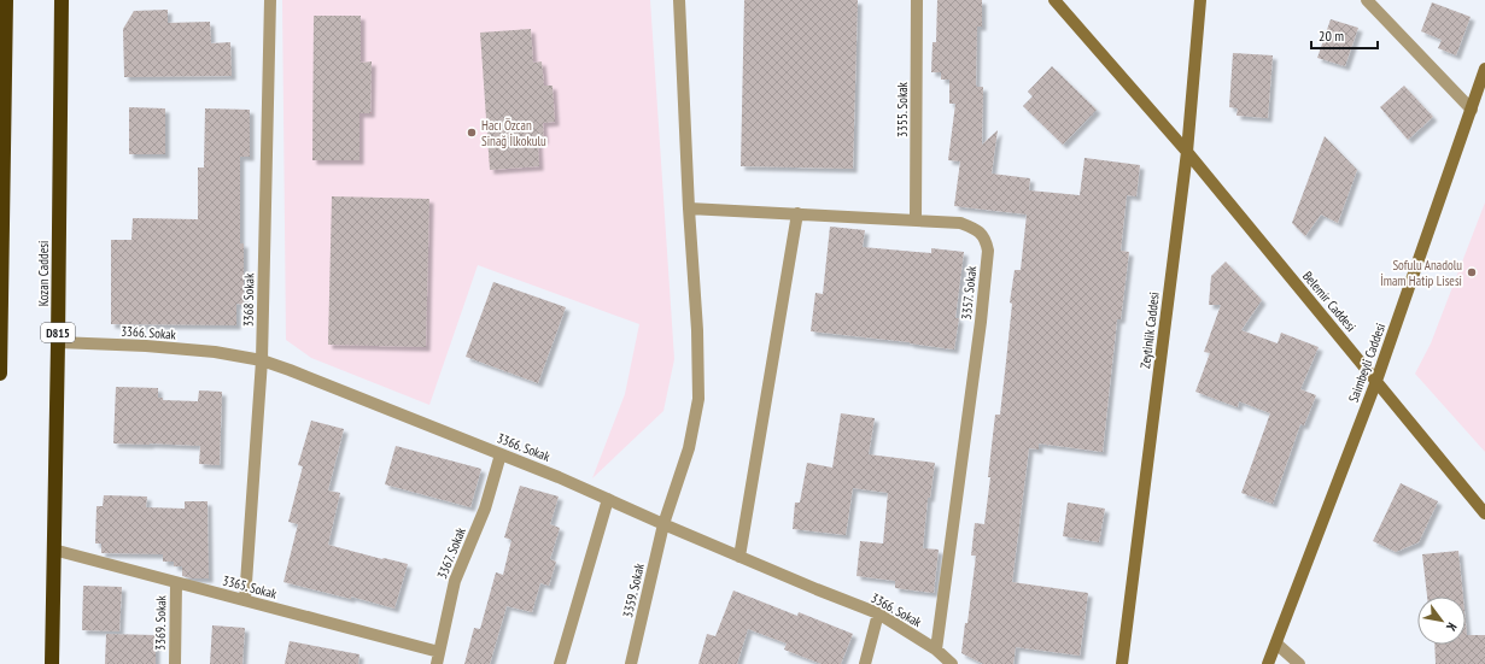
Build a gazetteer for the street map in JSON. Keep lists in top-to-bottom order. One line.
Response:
{"streets":{"highway":["Kozan Caddesi","D815"],"street":["3355. Sokak","3357. Sokak","3368 Sokak","Belemir Caddesi","Zeytinlik Caddesi","3366. Sokak","Saimbeyli Caddesi","3367. Sokak","3365. Sokak","3359. Sokak","3369. Sokak"]},"crossings":[["3355. Sokak","3357. Sokak"],["Kozan Caddesi","3366. Sokak"],["Kozan Caddesi","3365. Sokak"],["3357. Sokak","3366. Sokak"],["3357. Sokak","3359. Sokak"],["3368 Sokak","3366. Sokak"],["3368 Sokak","3365. Sokak"],["Belemir Caddesi","Zeytinlik Caddesi"],["Belemir Caddesi","Saimbeyli Caddesi"],["3366. Sokak","3367. Sokak"],["3366. Sokak","3359. Sokak"],["3367. Sokak","3365. Sokak"],["3365. Sokak","3369. Sokak"]],"places":["Hacı Özcan Sinağ İlkokulu","Sofulu Anadolu İmam Hatip Lisesi"],"scale_bar":"20 m","north":"bottom right"}
